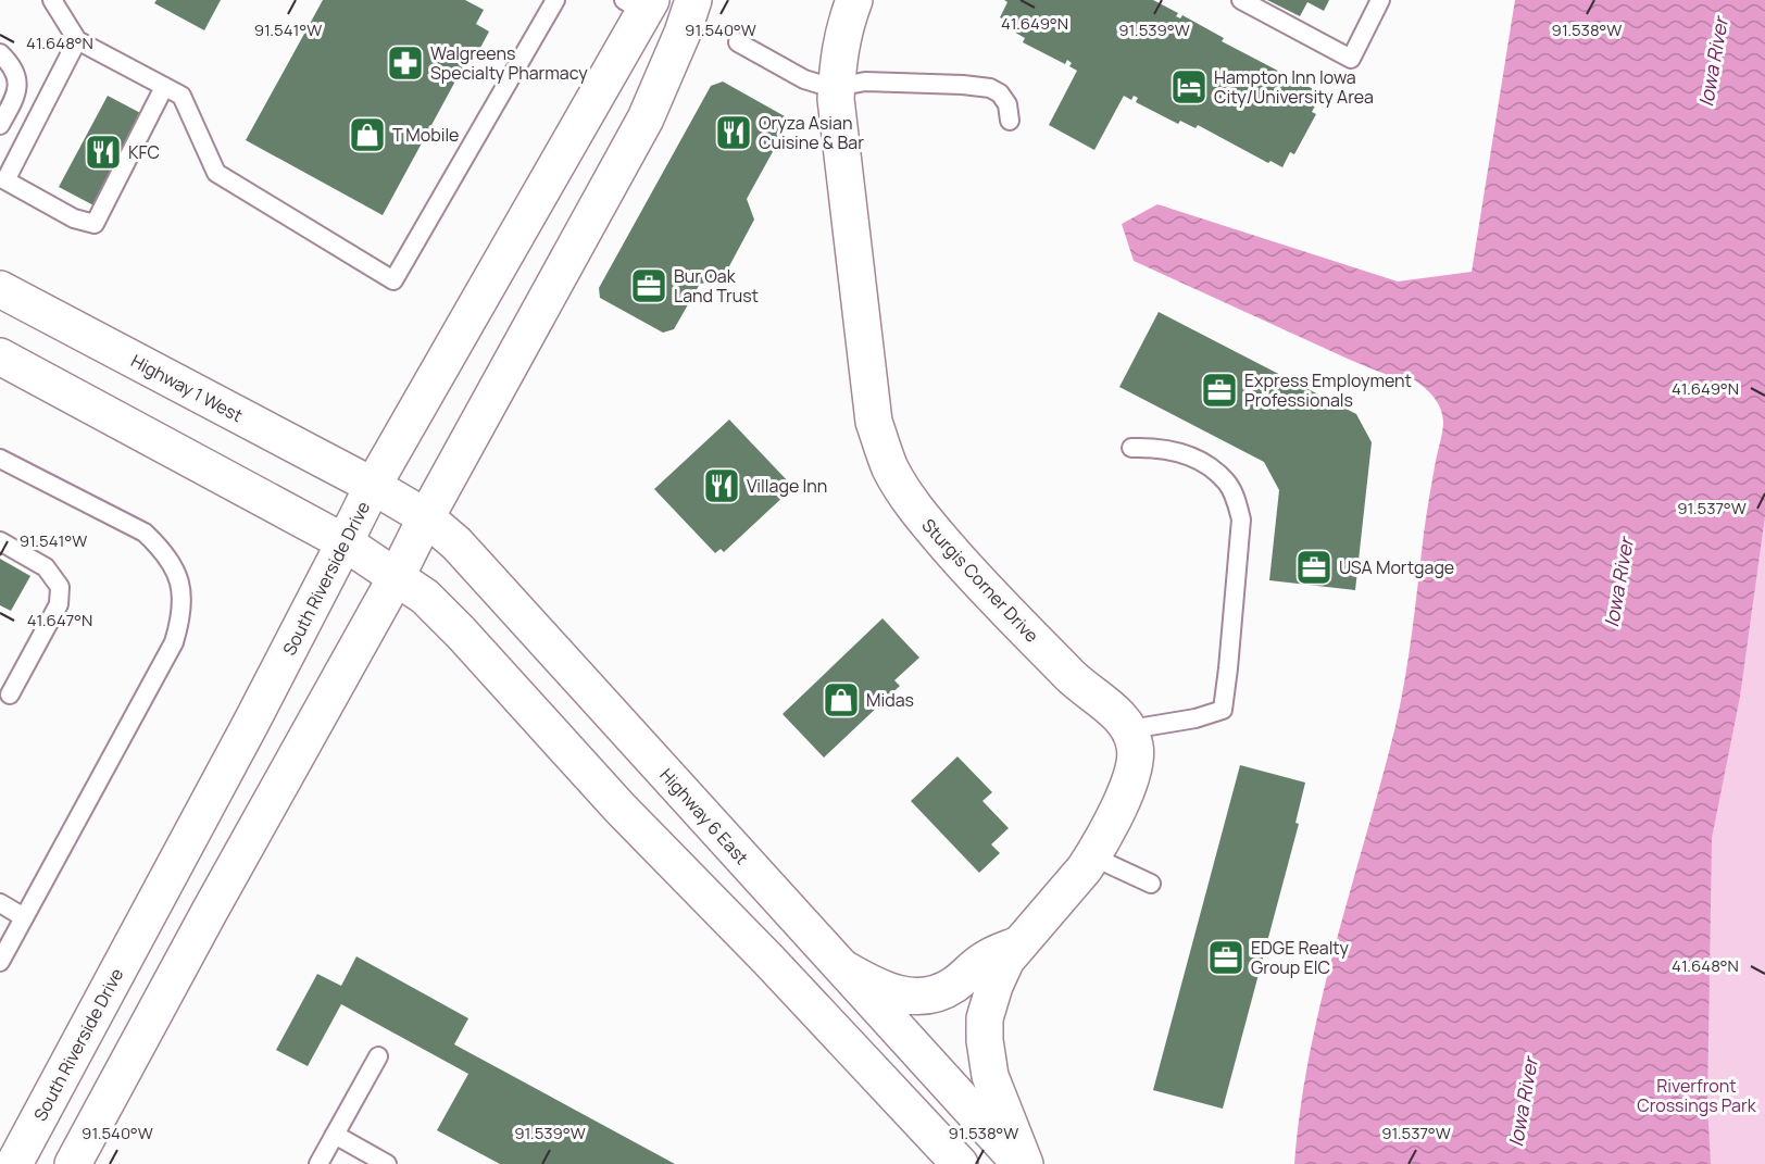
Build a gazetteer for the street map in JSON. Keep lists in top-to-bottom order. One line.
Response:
{"streets":{"main road":["Highway 1 West","South Riverside Drive","Sturgis Corner Drive","Highway 6 East"]},"crossings":[["Highway 1 West","South Riverside Drive"],["Highway 1 West","Highway 6 East"],["South Riverside Drive","Highway 6 East"]],"water":["Iowa River"],"parks":["Riverfront Crossings Park"],"places":{"pharmacy":["Walgreens Specialty Pharmacy"],"hotel":["Hampton Inn Iowa City/University Area"],"restaurant":["Oryza Asian Cuisine & Bar","KFC","Village Inn"],"shop":["T Mobile","Midas"],"office":["Bur Oak Land Trust","Express Employment Professionals","USA Mortgage","EDGE Realty Group EIC"]},"coordinates":["41.649°N","91.541°W","91.540°W","91.539°W","91.538°W","41.648°N","91.537°W","41.647°N"]}
